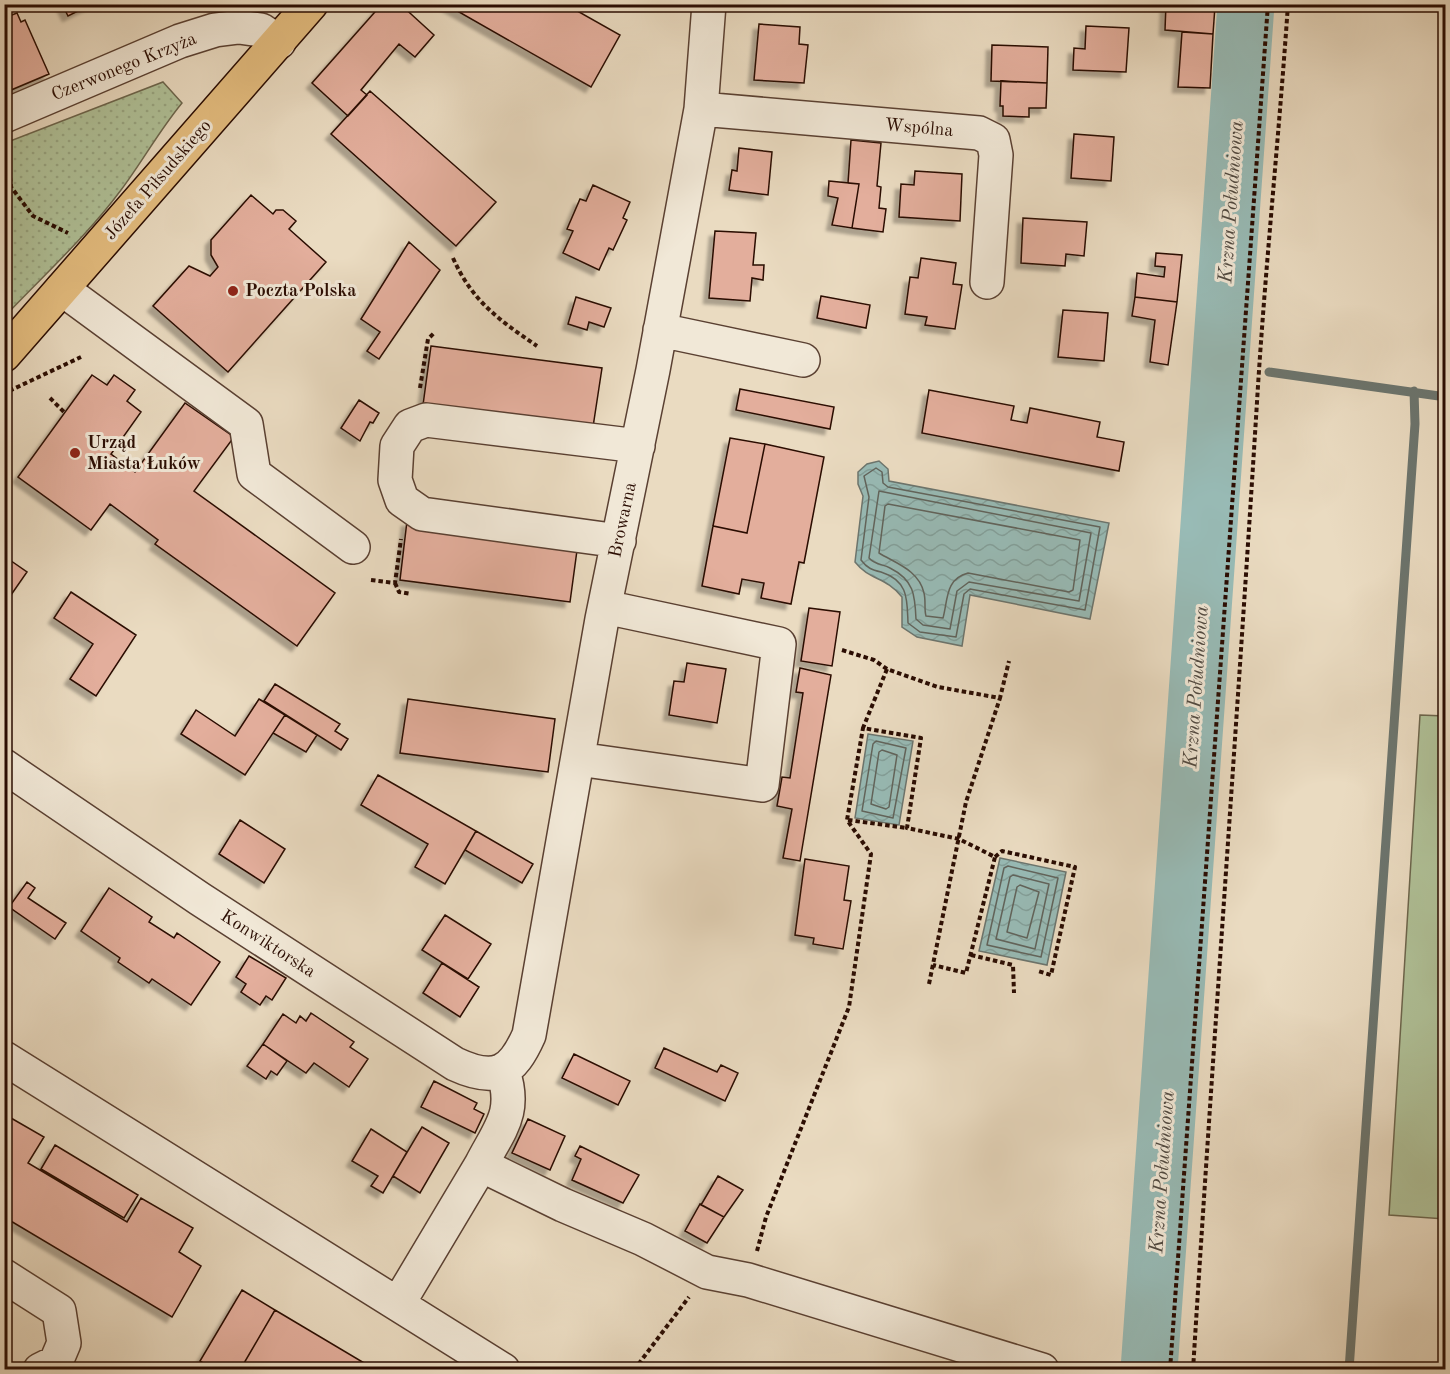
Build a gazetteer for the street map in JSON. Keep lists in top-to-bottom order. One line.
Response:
{"streets":{"main road":["Józefa Piłsudskiego"],"street":["Czerwonego Krzyża","Wspólna","Browarna","Konwiktorska"]},"crossings":[["Czerwonego Krzyża","Józefa Piłsudskiego"],["Wspólna","Browarna"],["Browarna","Konwiktorska"]],"water":["Krzna Południowa"],"places":["Poczta Polska","Urząd Miasta Łuków"]}
